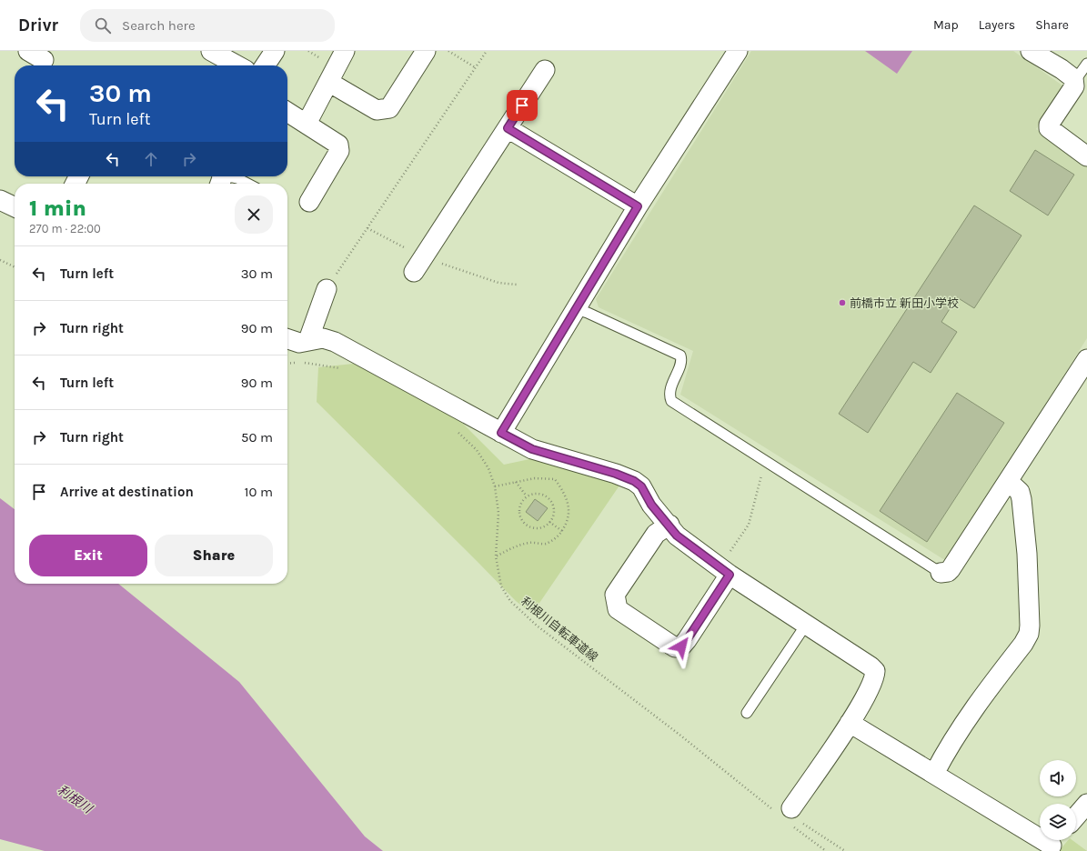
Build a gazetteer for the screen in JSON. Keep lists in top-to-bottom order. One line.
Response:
{"streets":{"path":["利根川自転車道線"]},"water":["利根川"],"places":["前橋市立 新田小学校"],"page":{"header":"Drivr","search":"Search here","nav":["Map","Layers","Share"],"turn":["30 m","Turn left"],"heading":["1 min","270 m · 22:00"],"list":[{"name":"Turn left","value":"30 m"},{"name":"Turn right","value":"90 m"},{"name":"Turn left","value":"90 m"},{"name":"Turn right","value":"50 m"},{"name":"Arrive at destination","value":"10 m"}],"buttons":["Exit","Share"]}}
